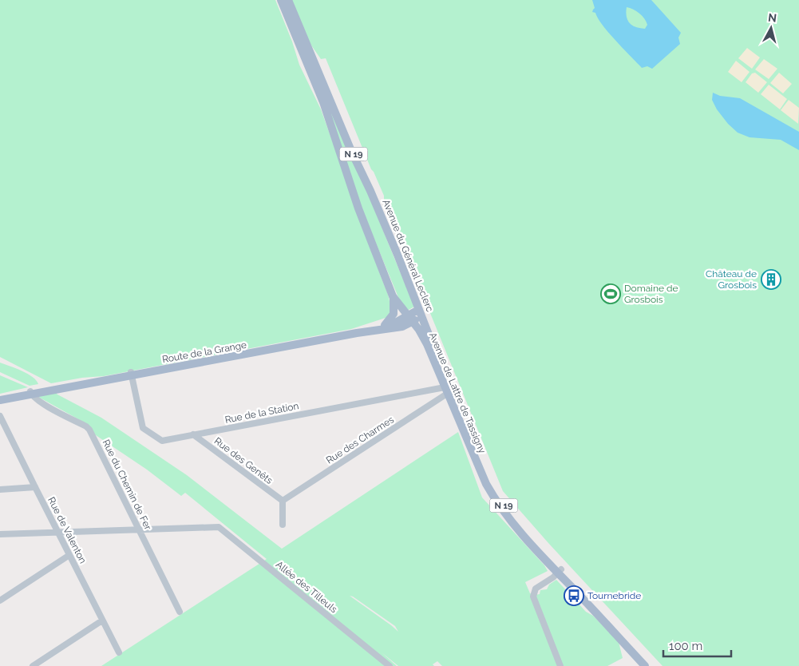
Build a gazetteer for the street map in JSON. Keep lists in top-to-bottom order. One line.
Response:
{"streets":{"main road":["N 19","Avenue du Général Leclerc","Route de la Grange","Avenue de Lattre de Tassigny"],"street":["Rue de la Station","Rue des Charmes","Rue des Genêts","Rue du Chemin de Fer","Rue de Valenton","Allée des Tilleuls"]},"crossings":[["N 19","Avenue du Général Leclerc"],["N 19","Avenue de Lattre de Tassigny"],["Avenue du Général Leclerc","Avenue de Lattre de Tassigny"],["Route de la Grange","Avenue de Lattre de Tassigny"],["Route de la Grange","Rue de la Station"],["Route de la Grange","Rue du Chemin de Fer"],["Avenue de Lattre de Tassigny","Rue de la Station"],["Avenue de Lattre de Tassigny","Rue des Charmes"],["Rue de la Station","Rue des Charmes"],["Rue de la Station","Rue des Genêts"],["Rue des Charmes","Rue des Genêts"],["Rue du Chemin de Fer","Allée des Tilleuls"]],"places":{"building":["Château de Grosbois"],"sports":["Domaine de Grosbois"],"bus stop":["Tournebride"]},"scale_bar":"100 m","north":"top"}
